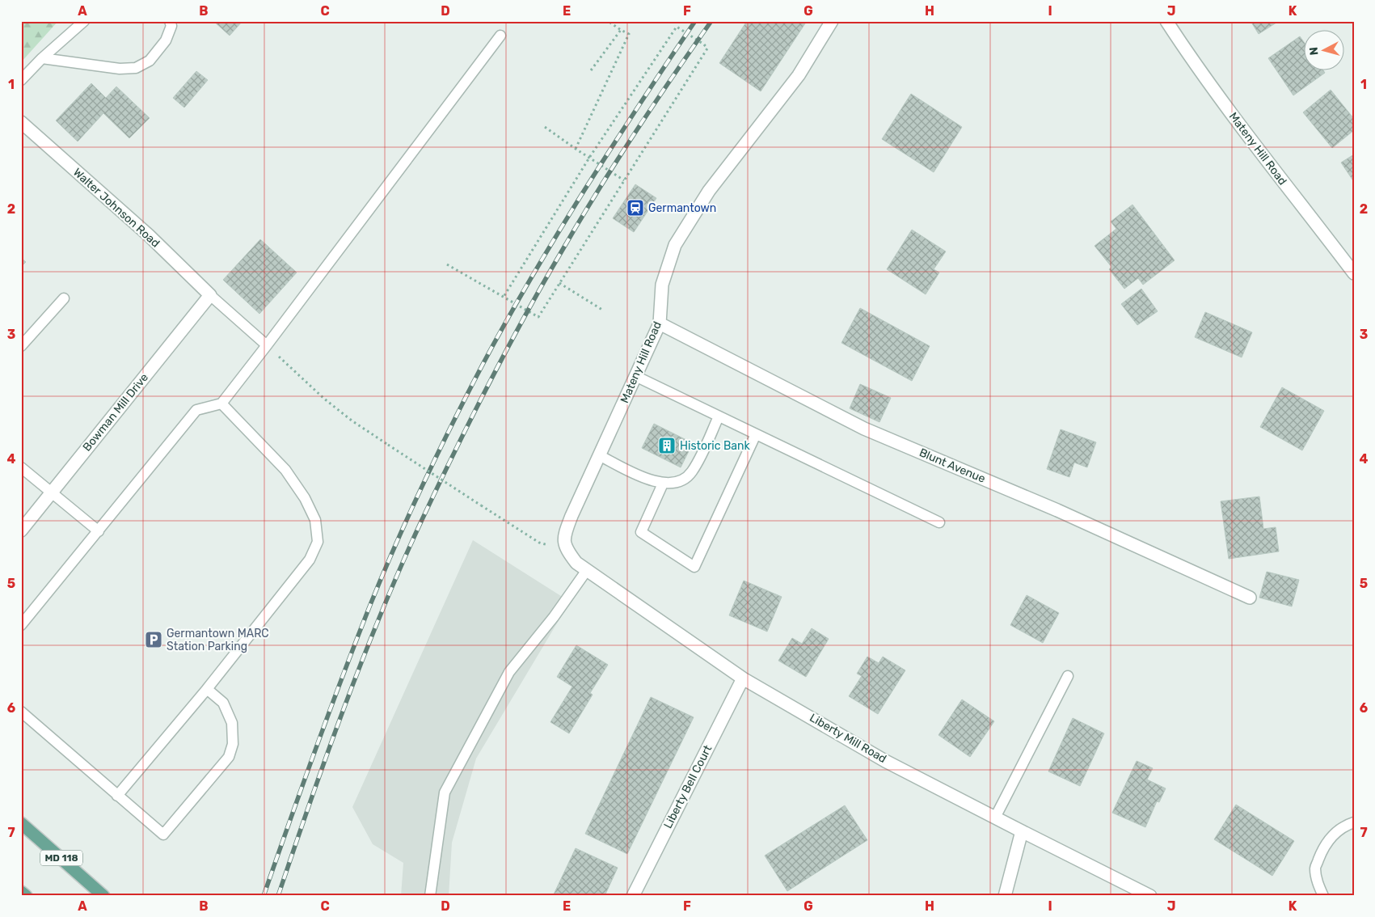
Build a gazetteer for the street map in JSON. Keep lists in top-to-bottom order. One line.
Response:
{"streets":{"main road":["MD 118"],"street":["Mateny Hill Road","Walter Johnson Road","Bowman Mill Drive","Blunt Avenue","Liberty Mill Road","Liberty Bell Court"]},"crossings":[["Mateny Hill Road","Blunt Avenue"],["Mateny Hill Road","Liberty Mill Road"],["Walter Johnson Road","Bowman Mill Drive"],["Liberty Mill Road","Liberty Bell Court"]],"places":{"station":["Germantown"],"building":["Historic Bank"],"parking":["Germantown MARC Station Parking"]},"north":"left","grid":{"columns":["A","B","C","D","E","F","G","H","I","J","K"],"rows":["1","2","3","4","5","6","7"]}}
